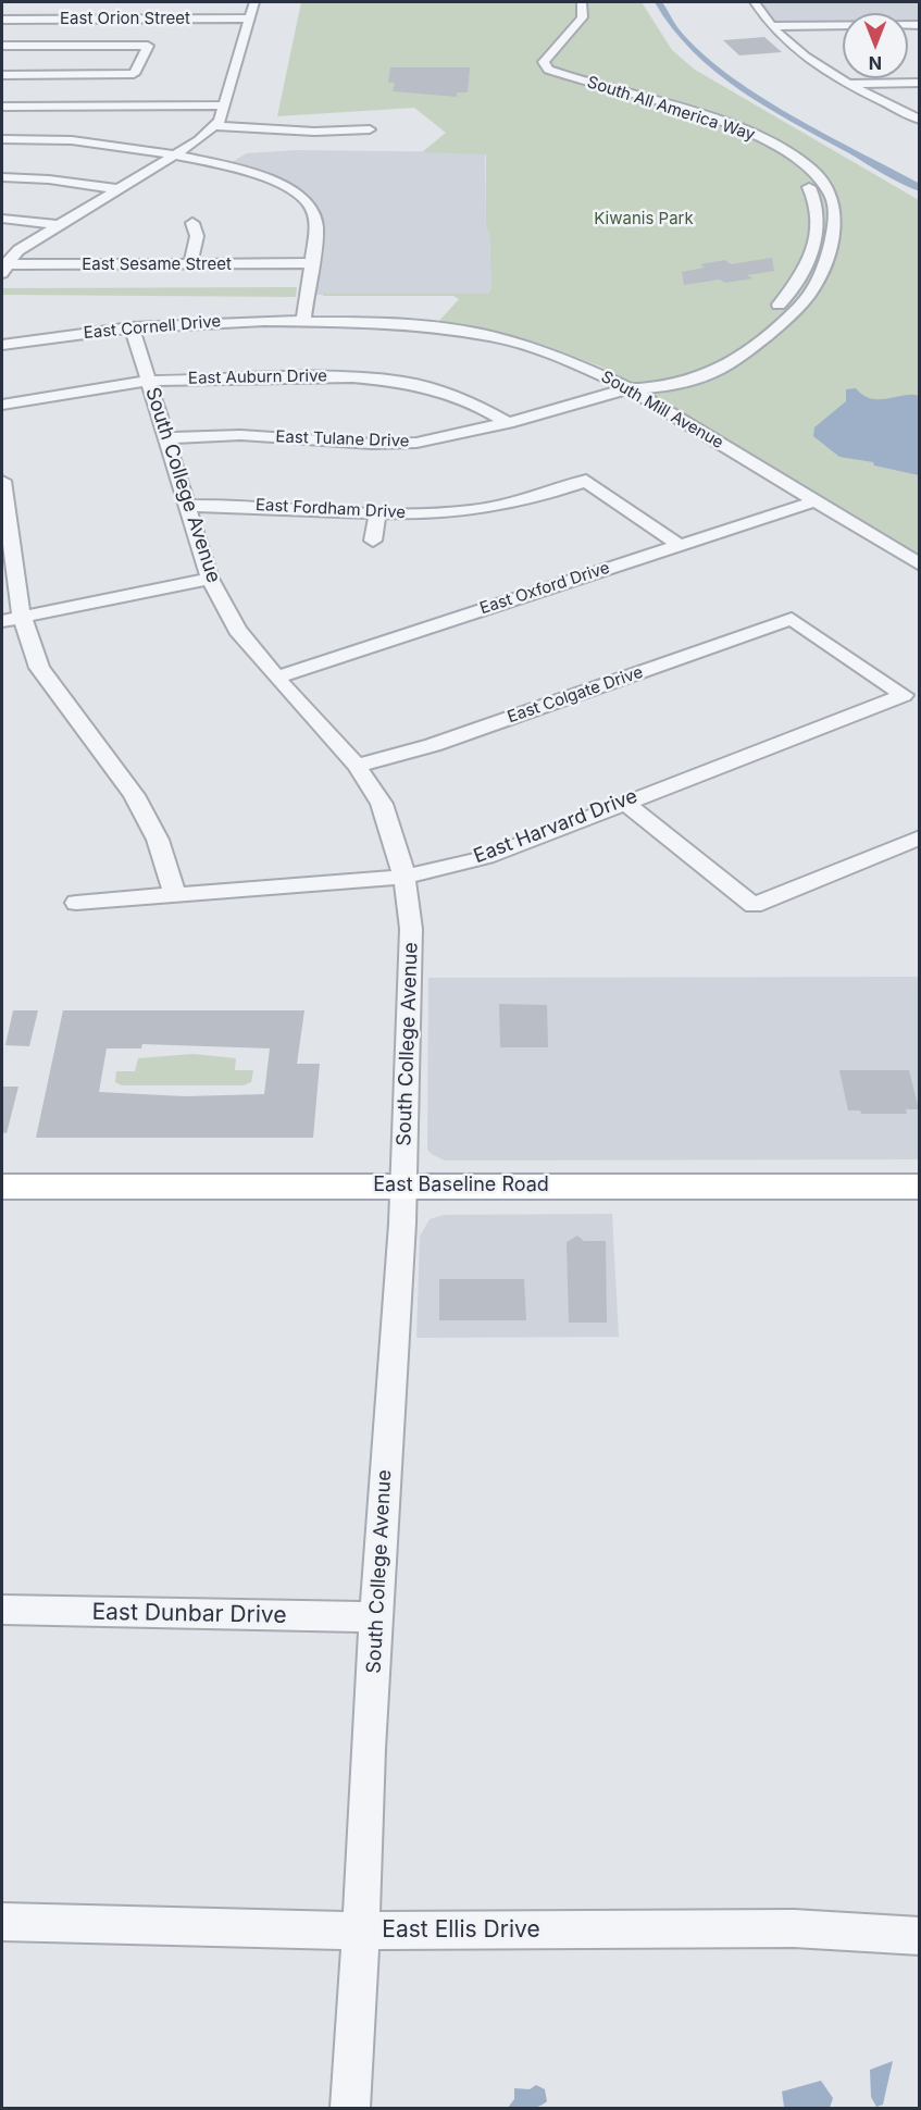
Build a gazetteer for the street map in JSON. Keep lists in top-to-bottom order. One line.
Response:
{"streets":{"main road":["East Baseline Road"],"street":["East Orion Street","South All America Way","East Sesame Street","East Cornell Drive","East Auburn Drive","South Mill Avenue","East Tulane Drive","South College Avenue","East Fordham Drive","East Oxford Drive","East Colgate Drive","East Harvard Drive","East Dunbar Drive","East Ellis Drive"]},"crossings":[["South All America Way","South Mill Avenue"],["South All America Way","East Tulane Drive"],["East Cornell Drive","South Mill Avenue"],["East Cornell Drive","South College Avenue"],["East Auburn Drive","East Tulane Drive"],["East Auburn Drive","South College Avenue"],["South Mill Avenue","East Tulane Drive"],["South Mill Avenue","East Oxford Drive"],["East Tulane Drive","South College Avenue"],["South College Avenue","East Fordham Drive"],["South College Avenue","East Oxford Drive"],["South College Avenue","East Colgate Drive"],["South College Avenue","East Harvard Drive"],["South College Avenue","East Baseline Road"],["South College Avenue","East Dunbar Drive"],["South College Avenue","East Ellis Drive"],["East Fordham Drive","East Oxford Drive"],["East Colgate Drive","East Harvard Drive"]],"parks":["Kiwanis Park"],"north":"bottom"}
